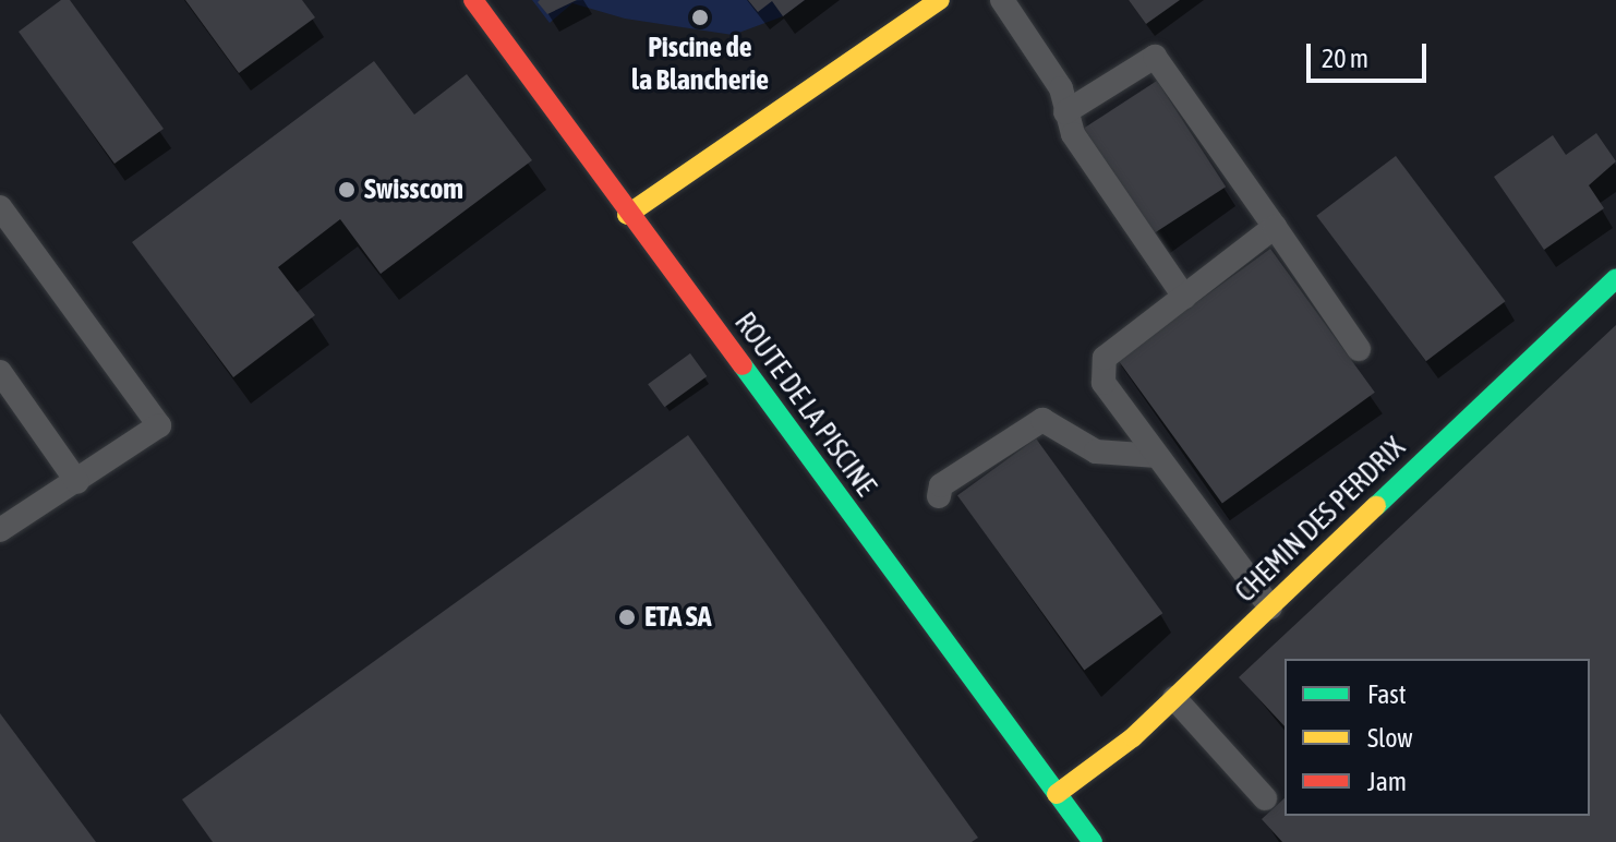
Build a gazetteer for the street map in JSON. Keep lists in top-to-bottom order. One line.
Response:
{"streets":{"street":["ROUTE DE LA PISCINE","CHEMIN DES PERDRIX"]},"crossings":[["ROUTE DE LA PISCINE","CHEMIN DES PERDRIX"]],"places":["Piscine de la Blancherie","Swisscom","ETA SA"],"legend":["Fast","Slow","Jam"],"scale_bar":"20 m"}
